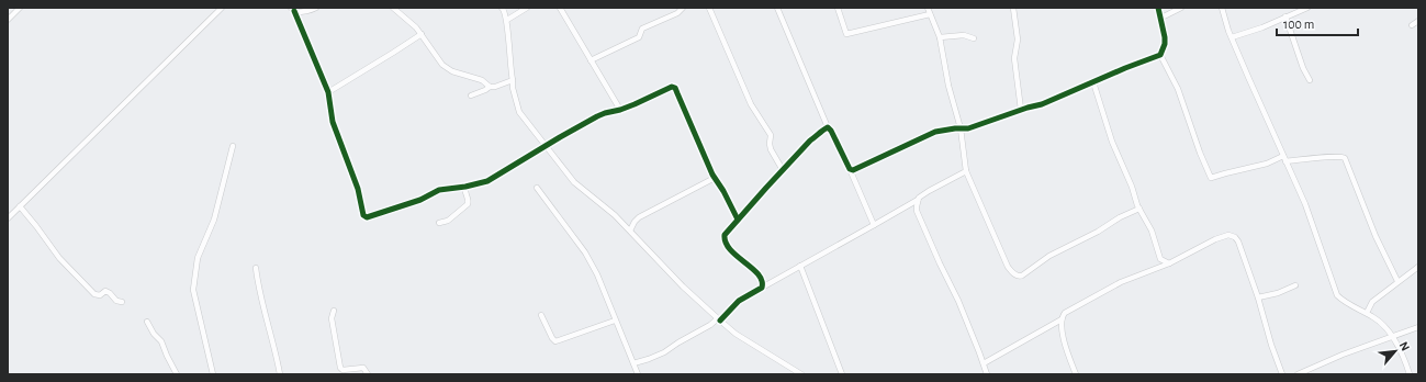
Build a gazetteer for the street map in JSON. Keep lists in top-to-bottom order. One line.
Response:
{"scale_bar":"100 m","north":"top right"}
